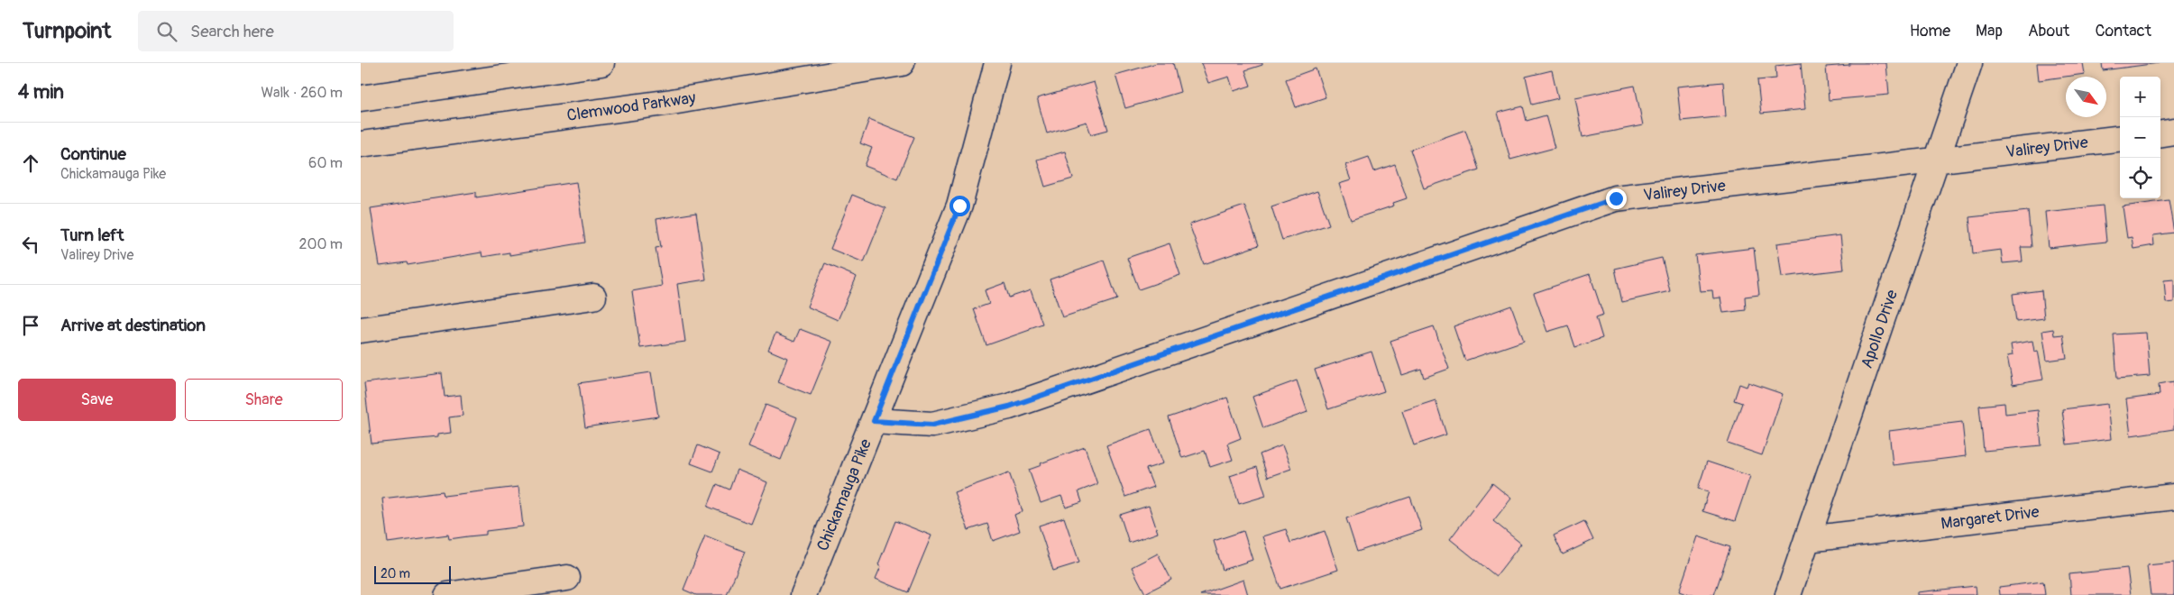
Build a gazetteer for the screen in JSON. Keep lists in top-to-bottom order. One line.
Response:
{"streets":{"street":["Clemwood Parkway","Valirey Drive","Apollo Drive","Chickamauga Pike","Margaret Drive"]},"crossings":[["Valirey Drive","Apollo Drive"],["Valirey Drive","Chickamauga Pike"],["Apollo Drive","Margaret Drive"]],"scale_bar":"20 m","north":"bottom right","page":{"header":"Turnpoint","search":"Search here","nav":["Home","Map","About","Contact"],"heading":["4 min","Walk · 260 m"],"map_buttons":["+","−"],"list":[["Continue","Chickamauga Pike","60 m"],["Turn left","Valirey Drive","200 m"],"Arrive at destination"],"buttons":["Save","Share"],"scale":"20 m"}}
